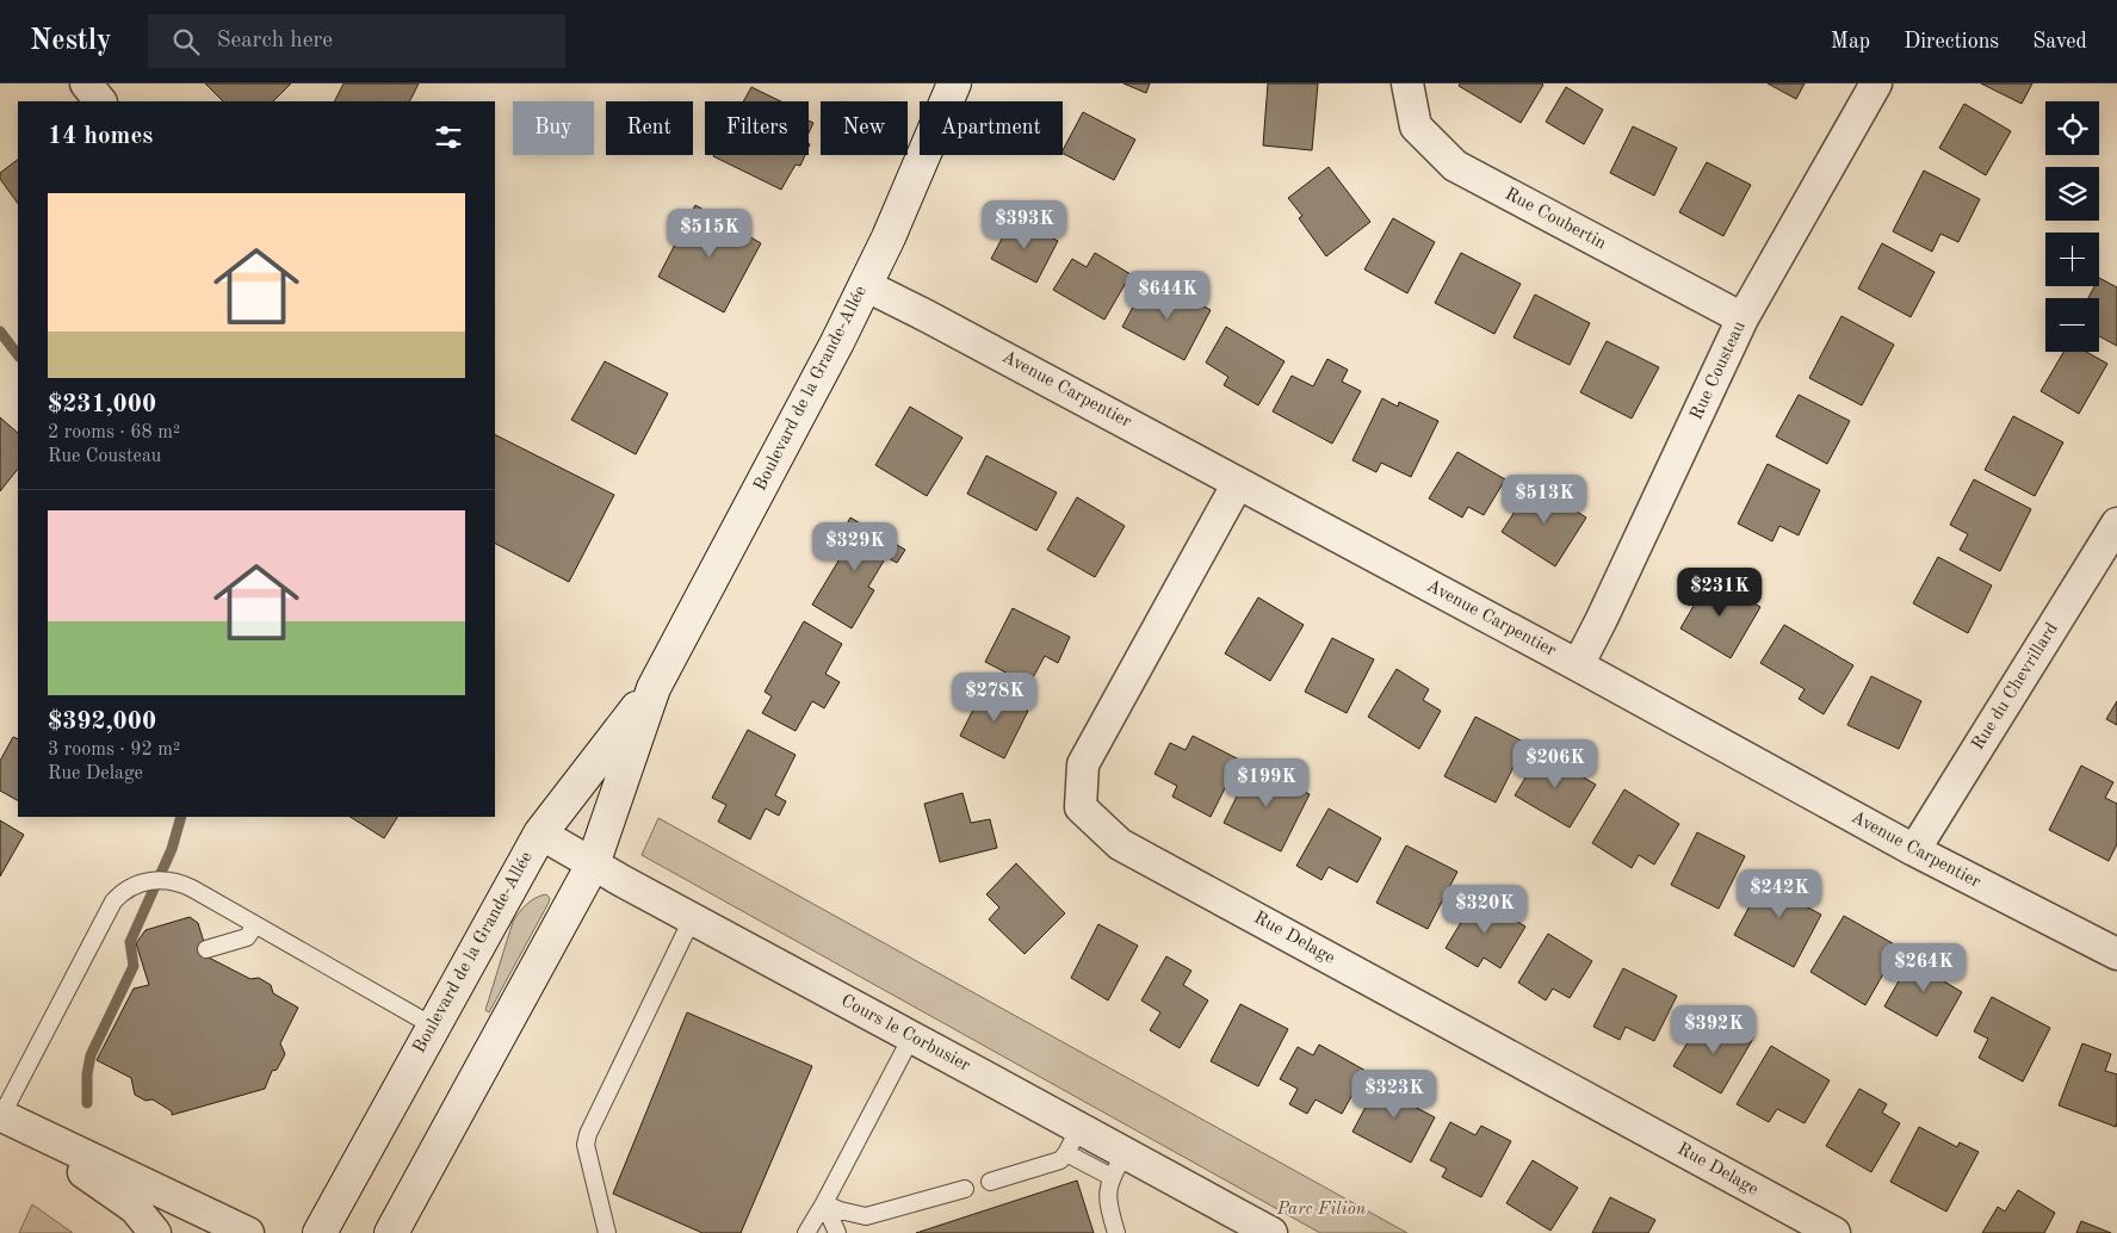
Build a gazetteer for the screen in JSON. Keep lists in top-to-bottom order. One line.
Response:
{"streets":{"street":["Rue Coubertin","Rue Cousteau","Boulevard de la Grande-Allée","Avenue Carpentier","Rue du Chevrillard","Rue Delage","Cours le Corbusier"]},"crossings":[["Rue Coubertin","Rue Cousteau"],["Rue Cousteau","Avenue Carpentier"],["Boulevard de la Grande-Allée","Avenue Carpentier"],["Boulevard de la Grande-Allée","Cours le Corbusier"],["Avenue Carpentier","Rue du Chevrillard"],["Avenue Carpentier","Rue Delage"]],"parks":["Parc Filion"],"page":{"header":"Nestly","search":"Search here","nav":["Map","Directions","Saved"],"map_buttons":["+","−"],"chip":["Buy","Rent","Filters","New","Apartment"],"heading":"14 homes","list":[{"name":"$231,000","note":"2 rooms · 68 m² · Rue Cousteau"},{"name":"$392,000","note":"3 rooms · 92 m² · Rue Delage"}],"price":["$393K","$515K","$644K","$513K","$329K","$231K","$278K","$206K","$199K","$242K","$320K","$264K","$392K","$323K"]}}
